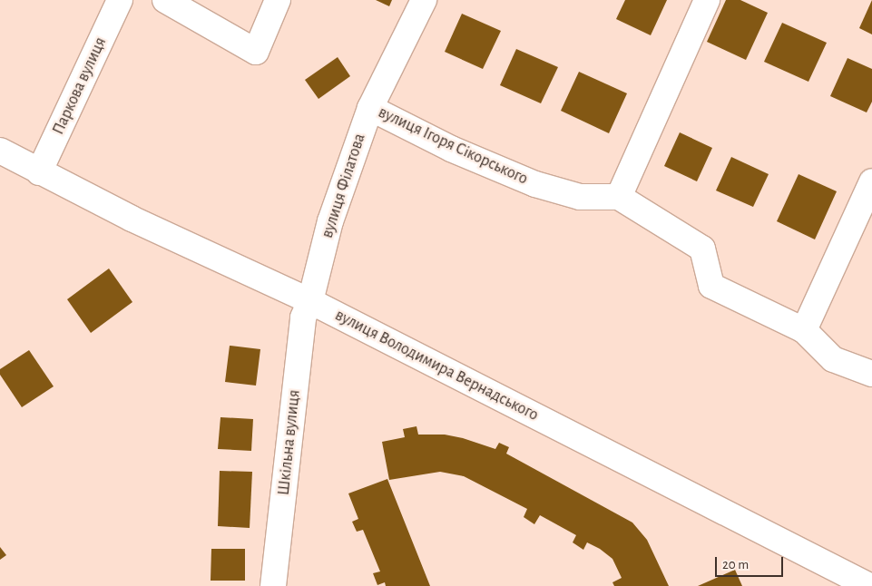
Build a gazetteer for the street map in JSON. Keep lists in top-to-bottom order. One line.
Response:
{"streets":{"street":["Паркова вулиця","вулиця Ігоря Сікорського","вулиця Філатова","вулиця Володимира Вернадського","Шкільна вулиця"]},"crossings":[["Паркова вулиця","вулиця Володимира Вернадського"],["вулиця Ігоря Сікорського","вулиця Філатова"],["вулиця Філатова","вулиця Володимира Вернадського"],["вулиця Філатова","Шкільна вулиця"],["вулиця Володимира Вернадського","Шкільна вулиця"]],"scale_bar":"20 m"}
